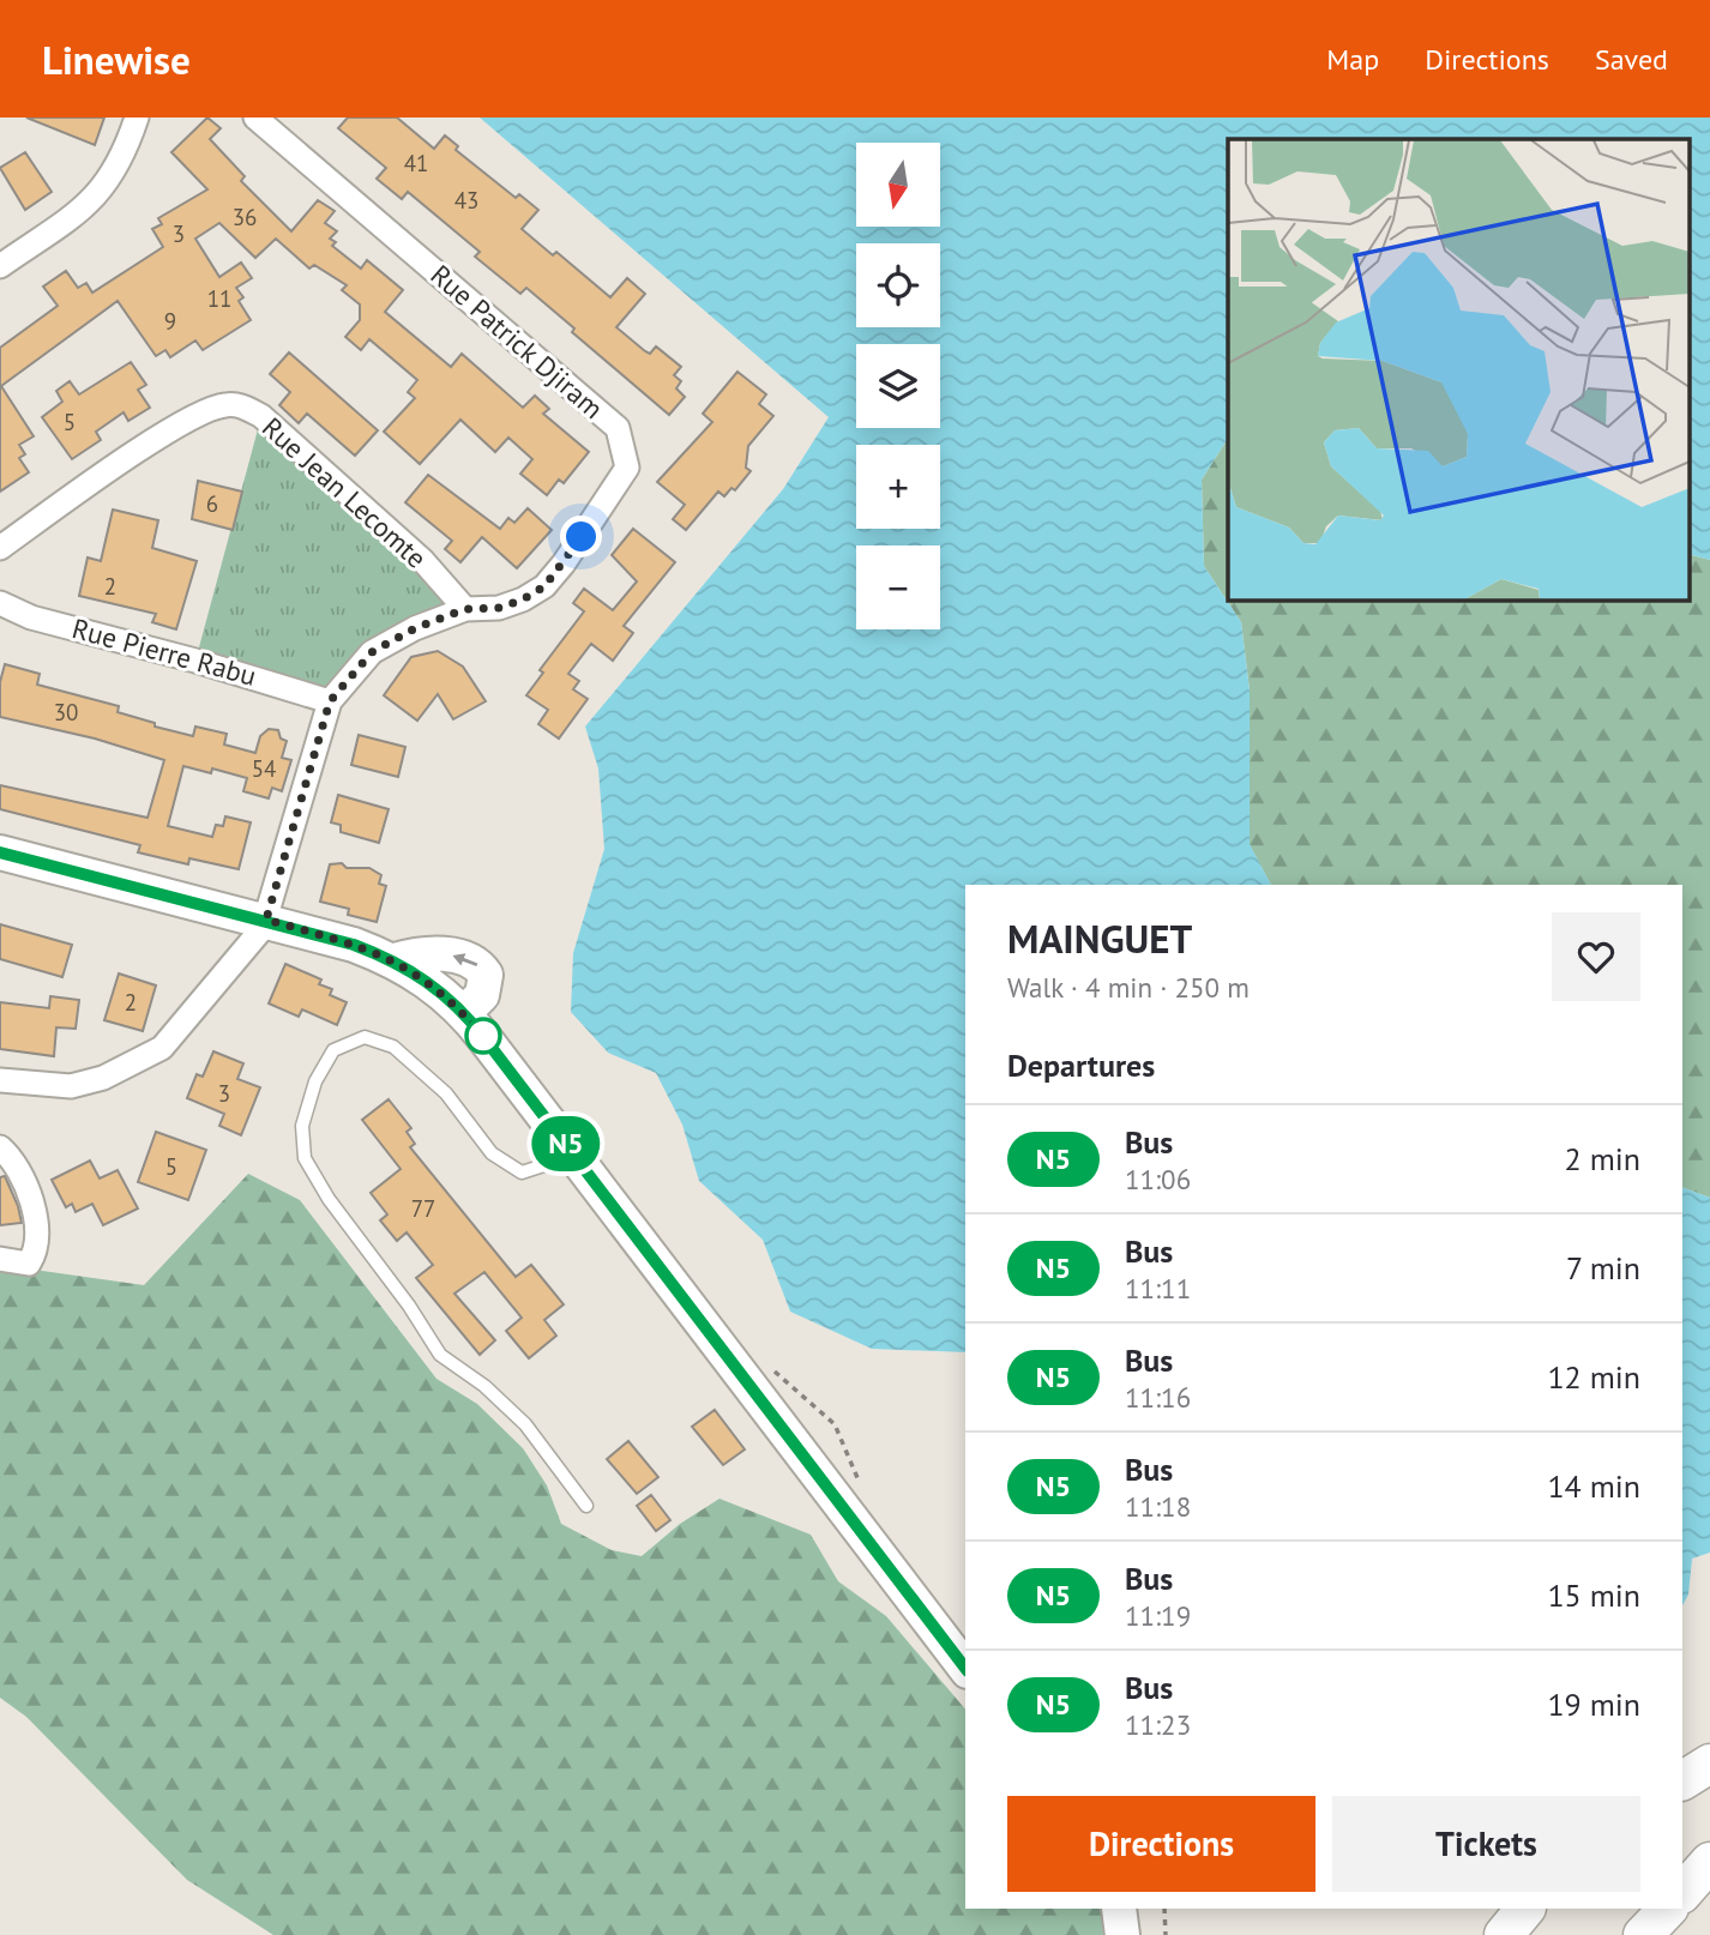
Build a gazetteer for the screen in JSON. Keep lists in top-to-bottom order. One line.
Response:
{"streets":{"street":["Rue Patrick Djiram","Rue Jean Lecomte","Rue Pierre Rabu"]},"crossings":[["Rue Patrick Djiram","Rue Jean Lecomte"],["Rue Patrick Djiram","Rue Pierre Rabu"]],"lines":["bus line N5"],"house_numbers":["41","43","36","3","11","9","5","6","2","30","54","2","3","5","77"],"north":"bottom","page":{"header":"Linewise","nav":["Map","Directions","Saved"],"on_map":"N5","map_buttons":["+","−"],"heading":[["MAINGUET","Walk · 4 min · 250 m"],"Departures"],"list":[{"mark":"N5","name":"Bus","note":"11:06","value":"2 min"},{"mark":"N5","name":"Bus","note":"11:11","value":"7 min"},{"mark":"N5","name":"Bus","note":"11:16","value":"12 min"},{"mark":"N5","name":"Bus","note":"11:18","value":"14 min"},{"mark":"N5","name":"Bus","note":"11:19","value":"15 min"},{"mark":"N5","name":"Bus","note":"11:23","value":"19 min"}],"buttons":["Directions","Tickets"]}}
